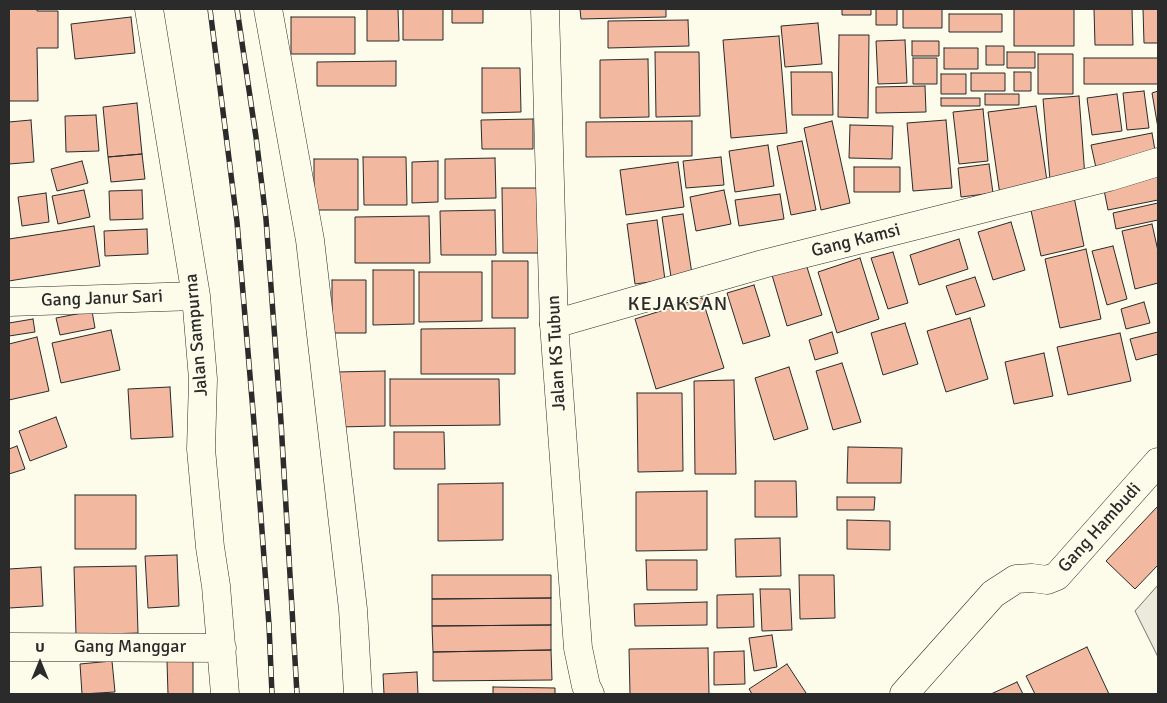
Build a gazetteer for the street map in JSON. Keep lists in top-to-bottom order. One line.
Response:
{"streets":{"street":["Gang Kamsi","Gang Janur Sari","Jalan Sampurna","Jalan KS Tubun","Gang Hambudi","Gang Manggar"]},"crossings":[["Gang Kamsi","Jalan KS Tubun"],["Gang Janur Sari","Jalan Sampurna"],["Jalan Sampurna","Gang Manggar"]],"districts":["KEJAKSAN"],"north":"top"}
